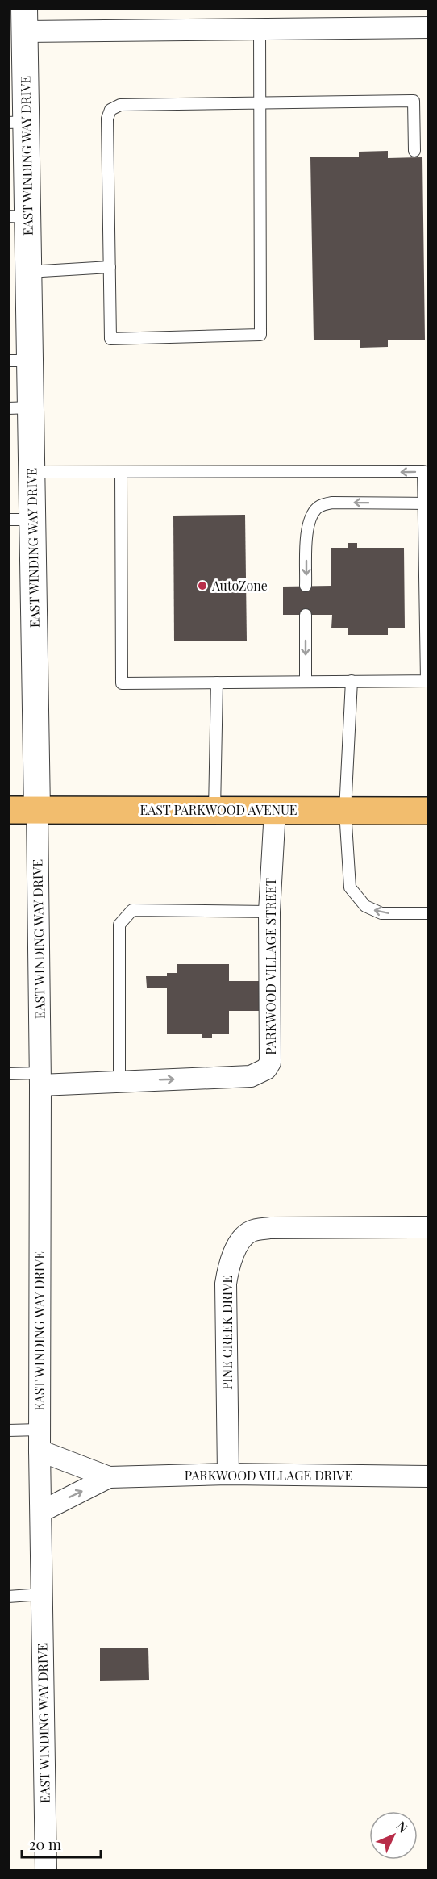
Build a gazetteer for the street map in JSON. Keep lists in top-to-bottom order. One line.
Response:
{"streets":{"main road":["EAST PARKWOOD AVENUE"],"street":["EAST WINDING WAY DRIVE","PARKWOOD VILLAGE STREET","PINE CREEK DRIVE","PARKWOOD VILLAGE DRIVE"]},"crossings":[["EAST WINDING WAY DRIVE","EAST PARKWOOD AVENUE"],["EAST WINDING WAY DRIVE","PARKWOOD VILLAGE STREET"],["EAST WINDING WAY DRIVE","PARKWOOD VILLAGE DRIVE"],["EAST PARKWOOD AVENUE","PARKWOOD VILLAGE STREET"],["PINE CREEK DRIVE","PARKWOOD VILLAGE DRIVE"]],"places":["AutoZone"],"scale_bar":"20 m","north":"top right"}
